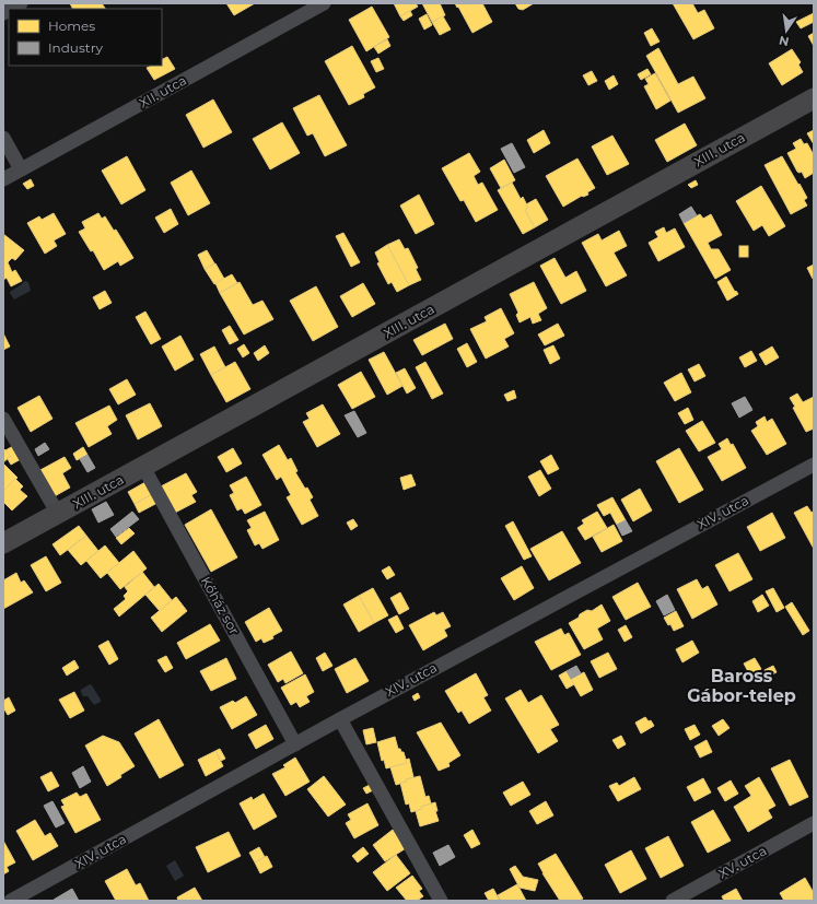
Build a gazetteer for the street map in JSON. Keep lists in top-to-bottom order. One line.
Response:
{"streets":{"street":["XII. utca","XIII. utca","XIV. utca","Kőház sor","XV. utca"]},"crossings":[["XIII. utca","Kőház sor"],["XIV. utca","Kőház sor"]],"districts":["Baross Gábor-telep"],"legend":["Homes","Industry"],"north":"bottom"}
